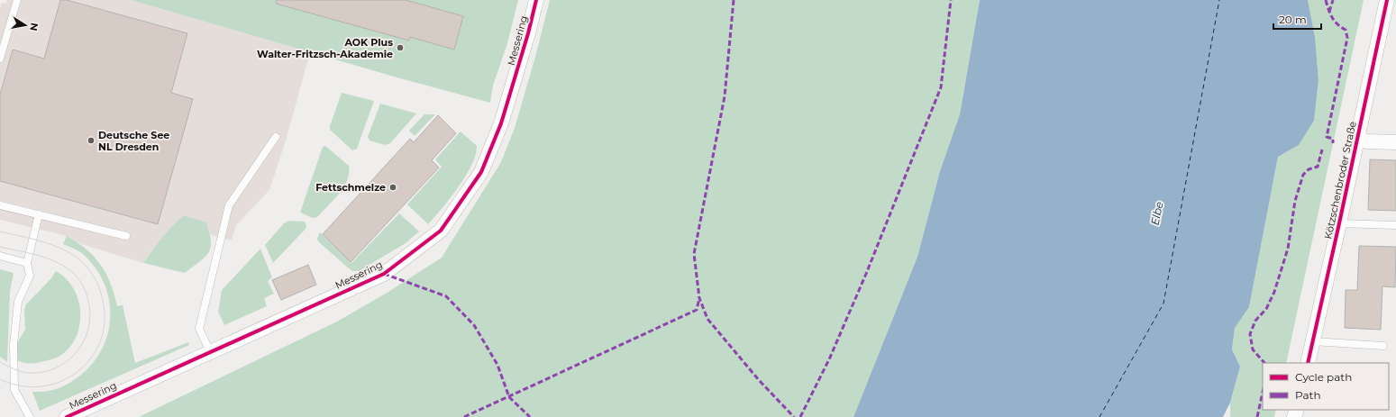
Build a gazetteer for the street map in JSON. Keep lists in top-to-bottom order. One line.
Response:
{"streets":{"street":["Messering","Kötzschenbroder Straße"]},"water":["Elbe"],"places":["AOK Plus Walter-Fritzsch-Akademie","Deutsche See NL Dresden","Fettschmelze"],"legend":["Cycle path","Path"],"scale_bar":"20 m","north":"right"}
